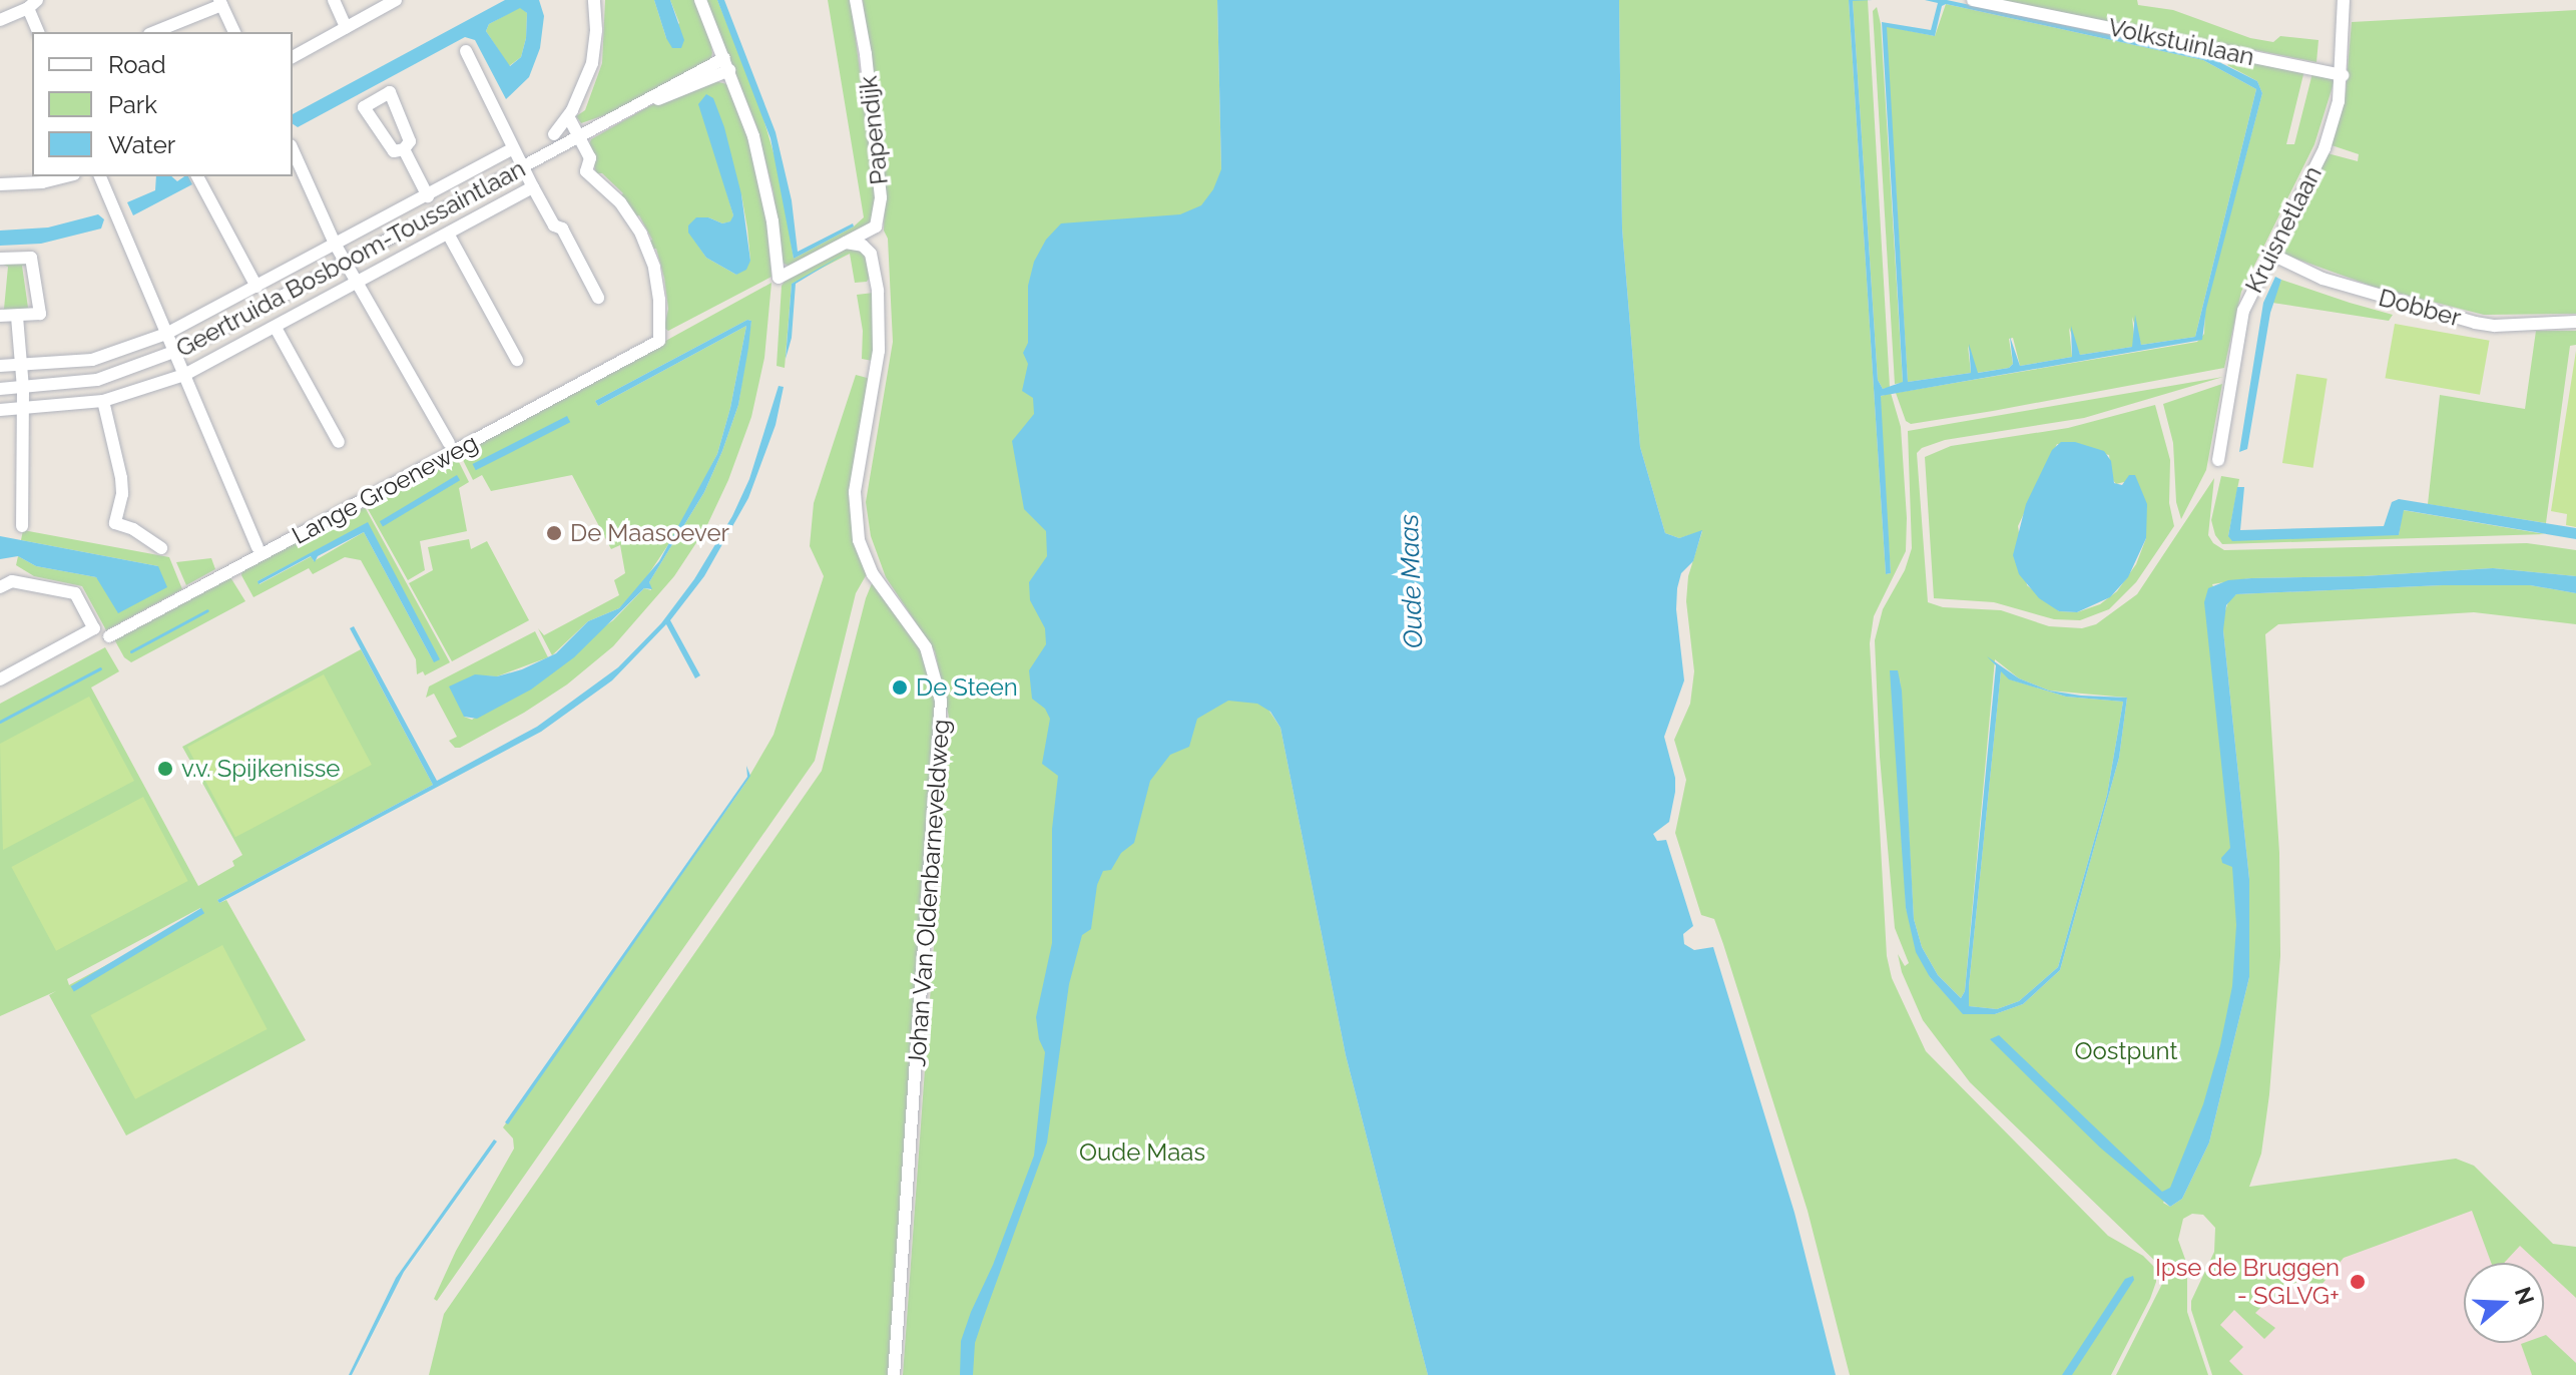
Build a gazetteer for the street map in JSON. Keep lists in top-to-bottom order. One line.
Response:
{"streets":{"street":["Volkstuinlaan","Papendijk","Kruisnetlaan","Geertruida Bosboom-Toussaintlaan","Dobber","Lange Groeneweg","Johan Van Oldenbarneveldweg"]},"crossings":[["Volkstuinlaan","Kruisnetlaan"],["Papendijk","Johan Van Oldenbarneveldweg"],["Kruisnetlaan","Dobber"],["Geertruida Bosboom-Toussaintlaan","Lange Groeneweg"]],"water":["Oude Maas"],"parks":["Oostpunt","Oude Maas"],"places":["De Maasoever","De Steen","v.v. Spijkenisse","Ipse de Bruggen - SGLVG+"],"legend":["Road","Park","Water"],"north":"right"}
